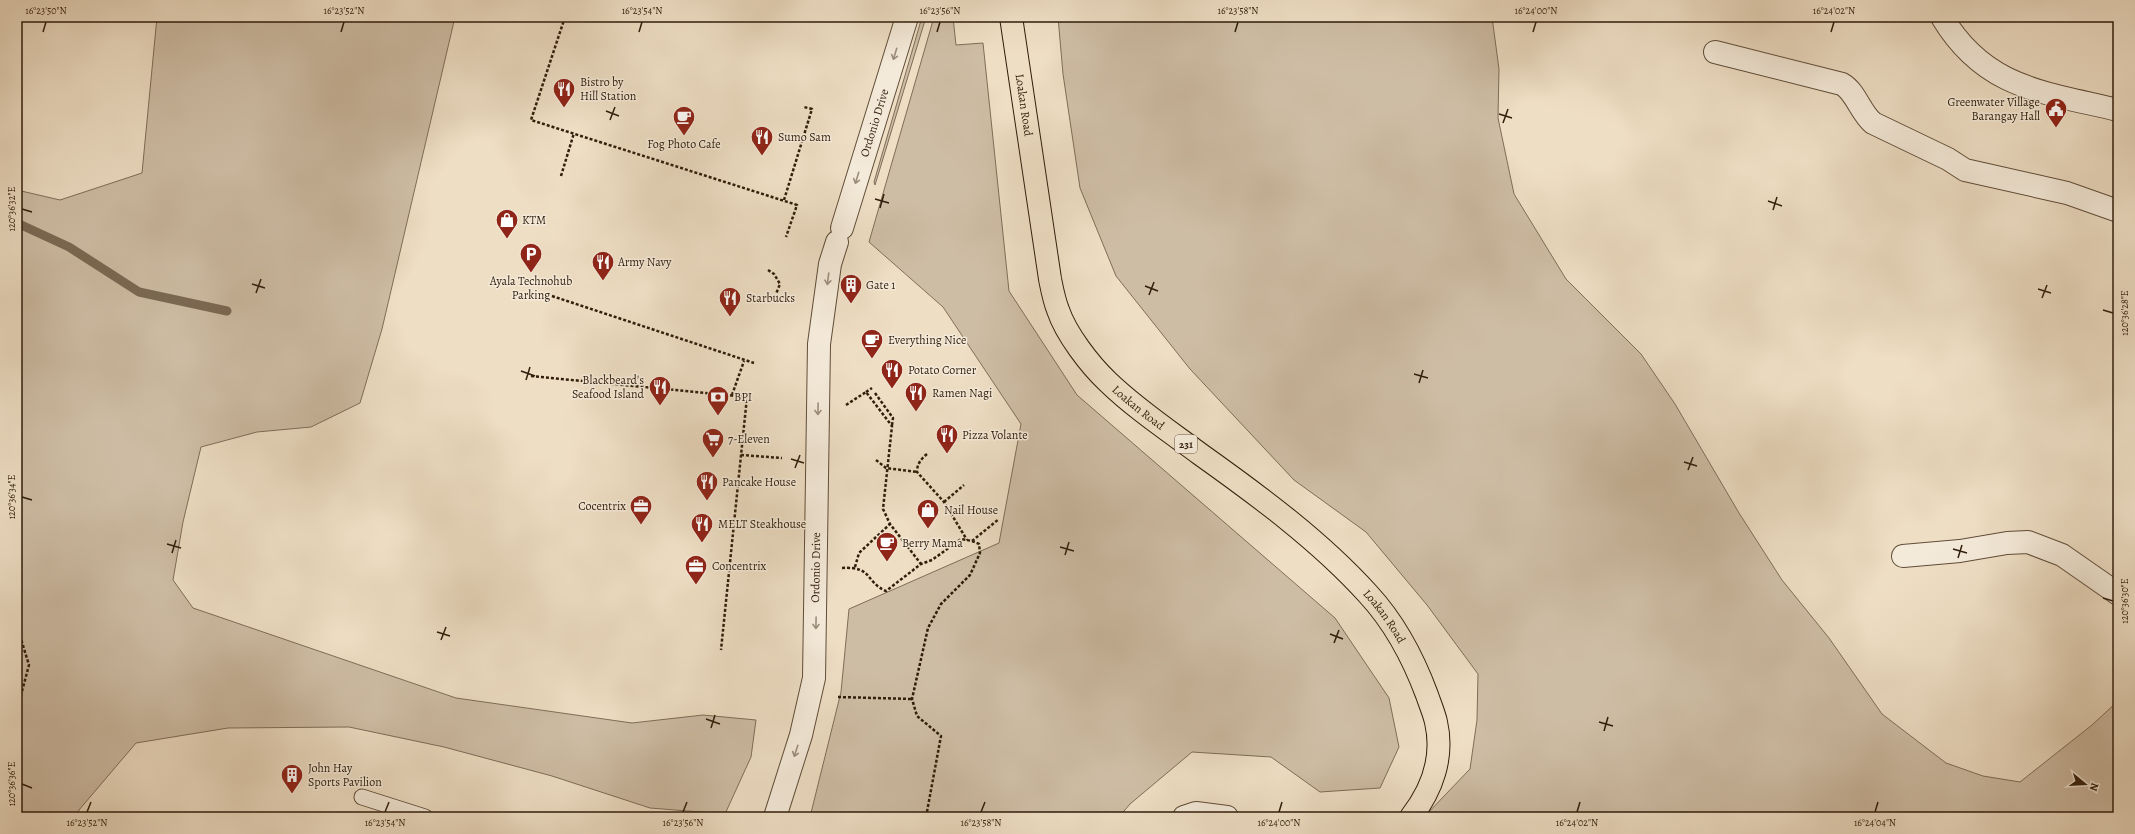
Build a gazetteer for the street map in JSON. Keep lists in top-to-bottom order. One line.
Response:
{"streets":{"main road":["Loakan Road","231"],"street":["Ordonio Drive"]},"one_way":["Ordonio Drive"],"places":{"restaurant":["Bistro by Hill Station","Sumo Sam","Army Navy","Starbucks","Potato Corner","Blackbeard's Seafood Island","Ramen Nagi","Pizza Volante","Pancake House","MELT Steakhouse"],"public building":["Greenwater Village Barangay Hall"],"cafe":["Fog Photo Cafe","Everything Nice","Berry Mama"],"shop":["KTM","Nail House"],"parking":["Ayala Technohub Parking"],"building":["Gate 1","John Hay Sports Pavilion"],"bank":["BPI"],"supermarket":["7-Eleven"],"office":["Cocentrix","Concentrix"]},"north":"right","coordinates":["16°23'50\"N","16°23'52\"N","16°23'54\"N","16°23'56\"N","16°23'58\"N","16°24'00\"N","16°24'02\"N","120°36'32\"E","120°36'28\"E","120°36'34\"E","120°36'30\"E","120°36'36\"E","16°24'04\"N"]}
